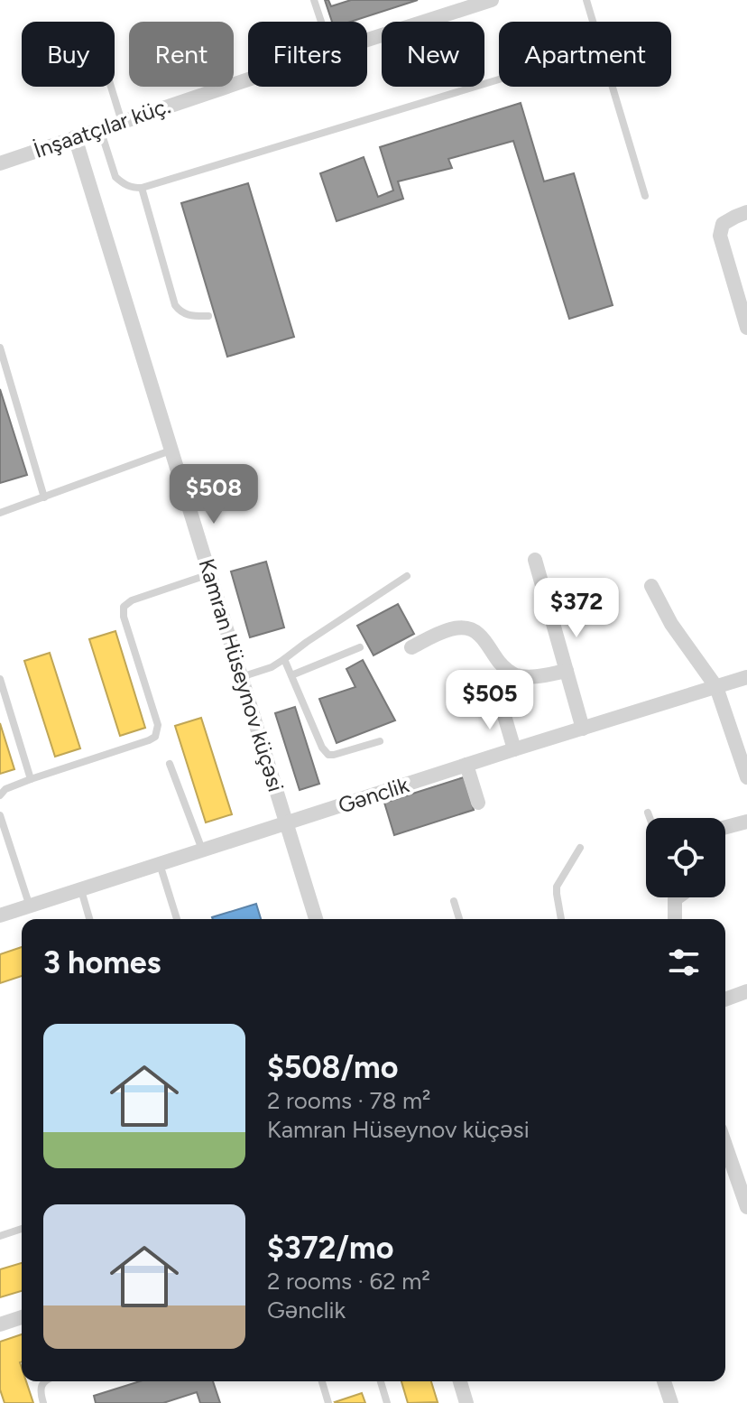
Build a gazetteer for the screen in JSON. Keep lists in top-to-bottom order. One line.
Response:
{"streets":{"street":["İnşaatçılar küç.","Kamran Hüseynov küçəsi","Gənclik"]},"crossings":[["İnşaatçılar küç.","Kamran Hüseynov küçəsi"],["Kamran Hüseynov küçəsi","Gənclik"]],"page":{"chip":["Buy","Rent","Filters","New","Apartment"],"price":["$508","$372","$505"],"heading":"3 homes","list":[{"name":"$508/mo","note":"2 rooms · 78 m² · Kamran Hüseynov küçəsi"},{"name":"$372/mo","note":"2 rooms · 62 m² · Gənclik"}]}}
